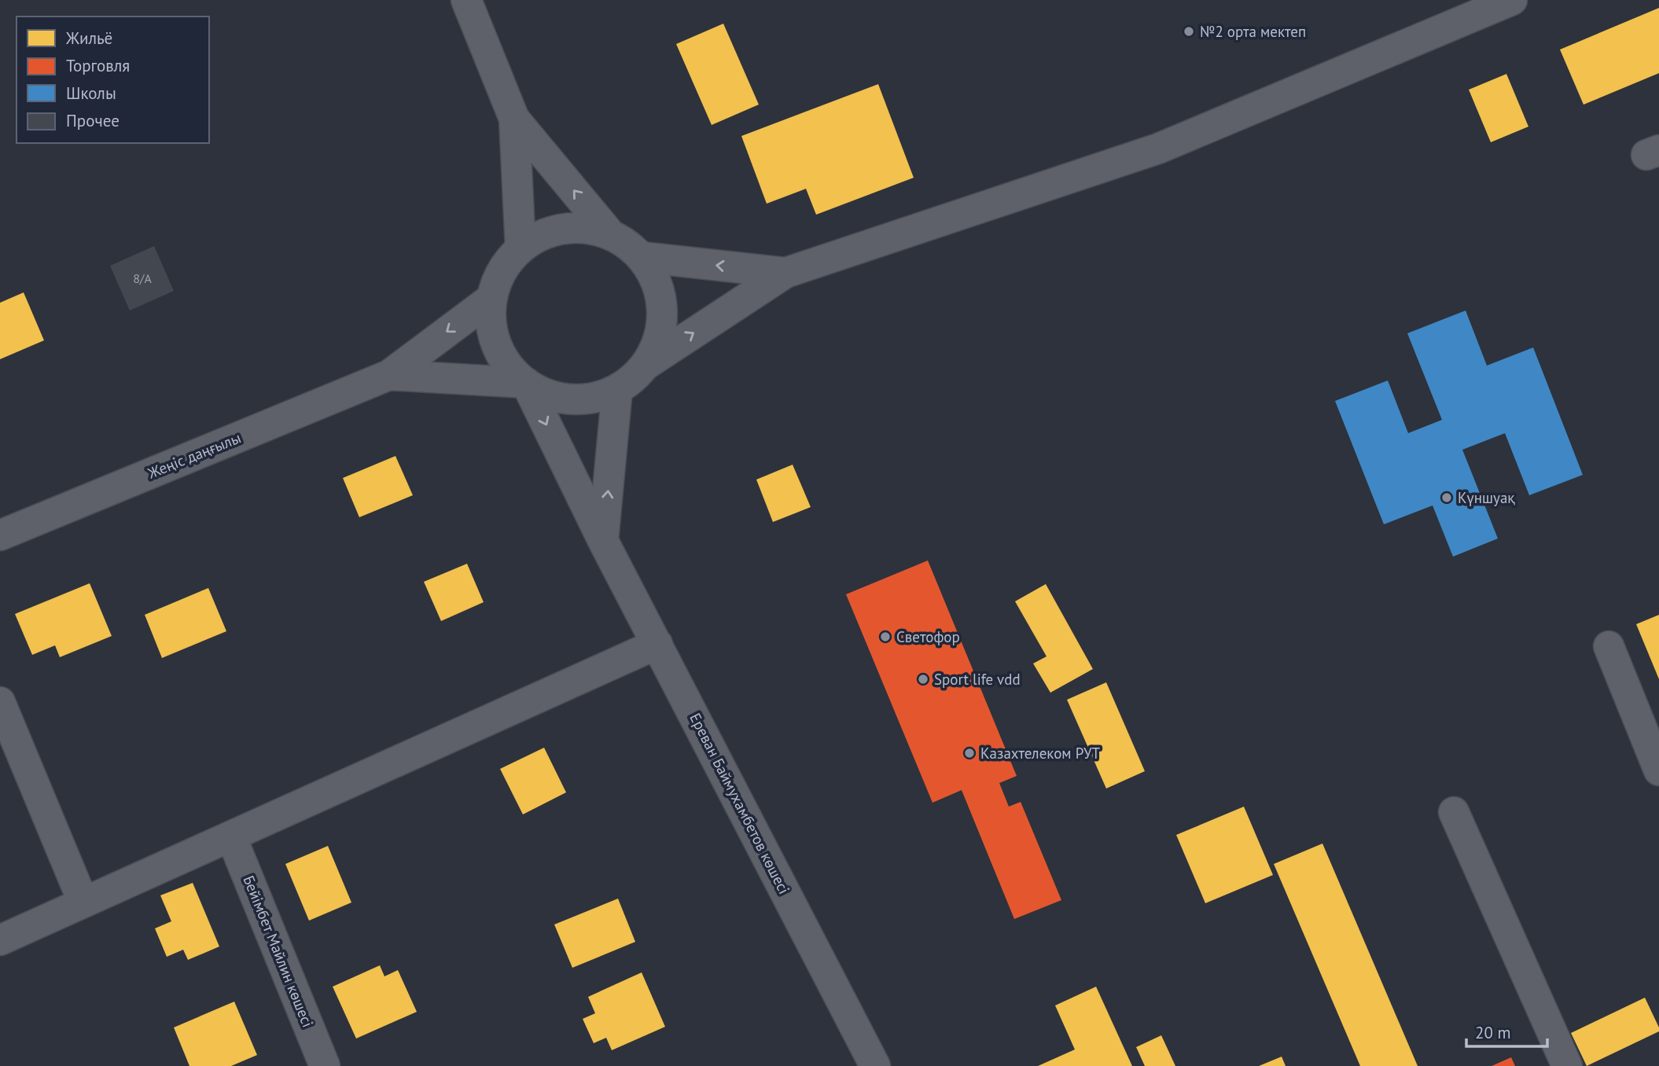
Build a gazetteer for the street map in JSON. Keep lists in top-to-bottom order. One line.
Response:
{"streets":{"street":["Жеңіс даңғылы","Ереван Баймухамбетов көшесі","Бейімбет Майлин көшесі"]},"places":["№2 орта мектеп","Күншуақ","Светофор","Sport life vdd","Казахтелеком РУТ"],"house_numbers":["8/А"],"legend":["Жильё","Торговля","Школы","Прочее"],"scale_bar":"20 m"}
